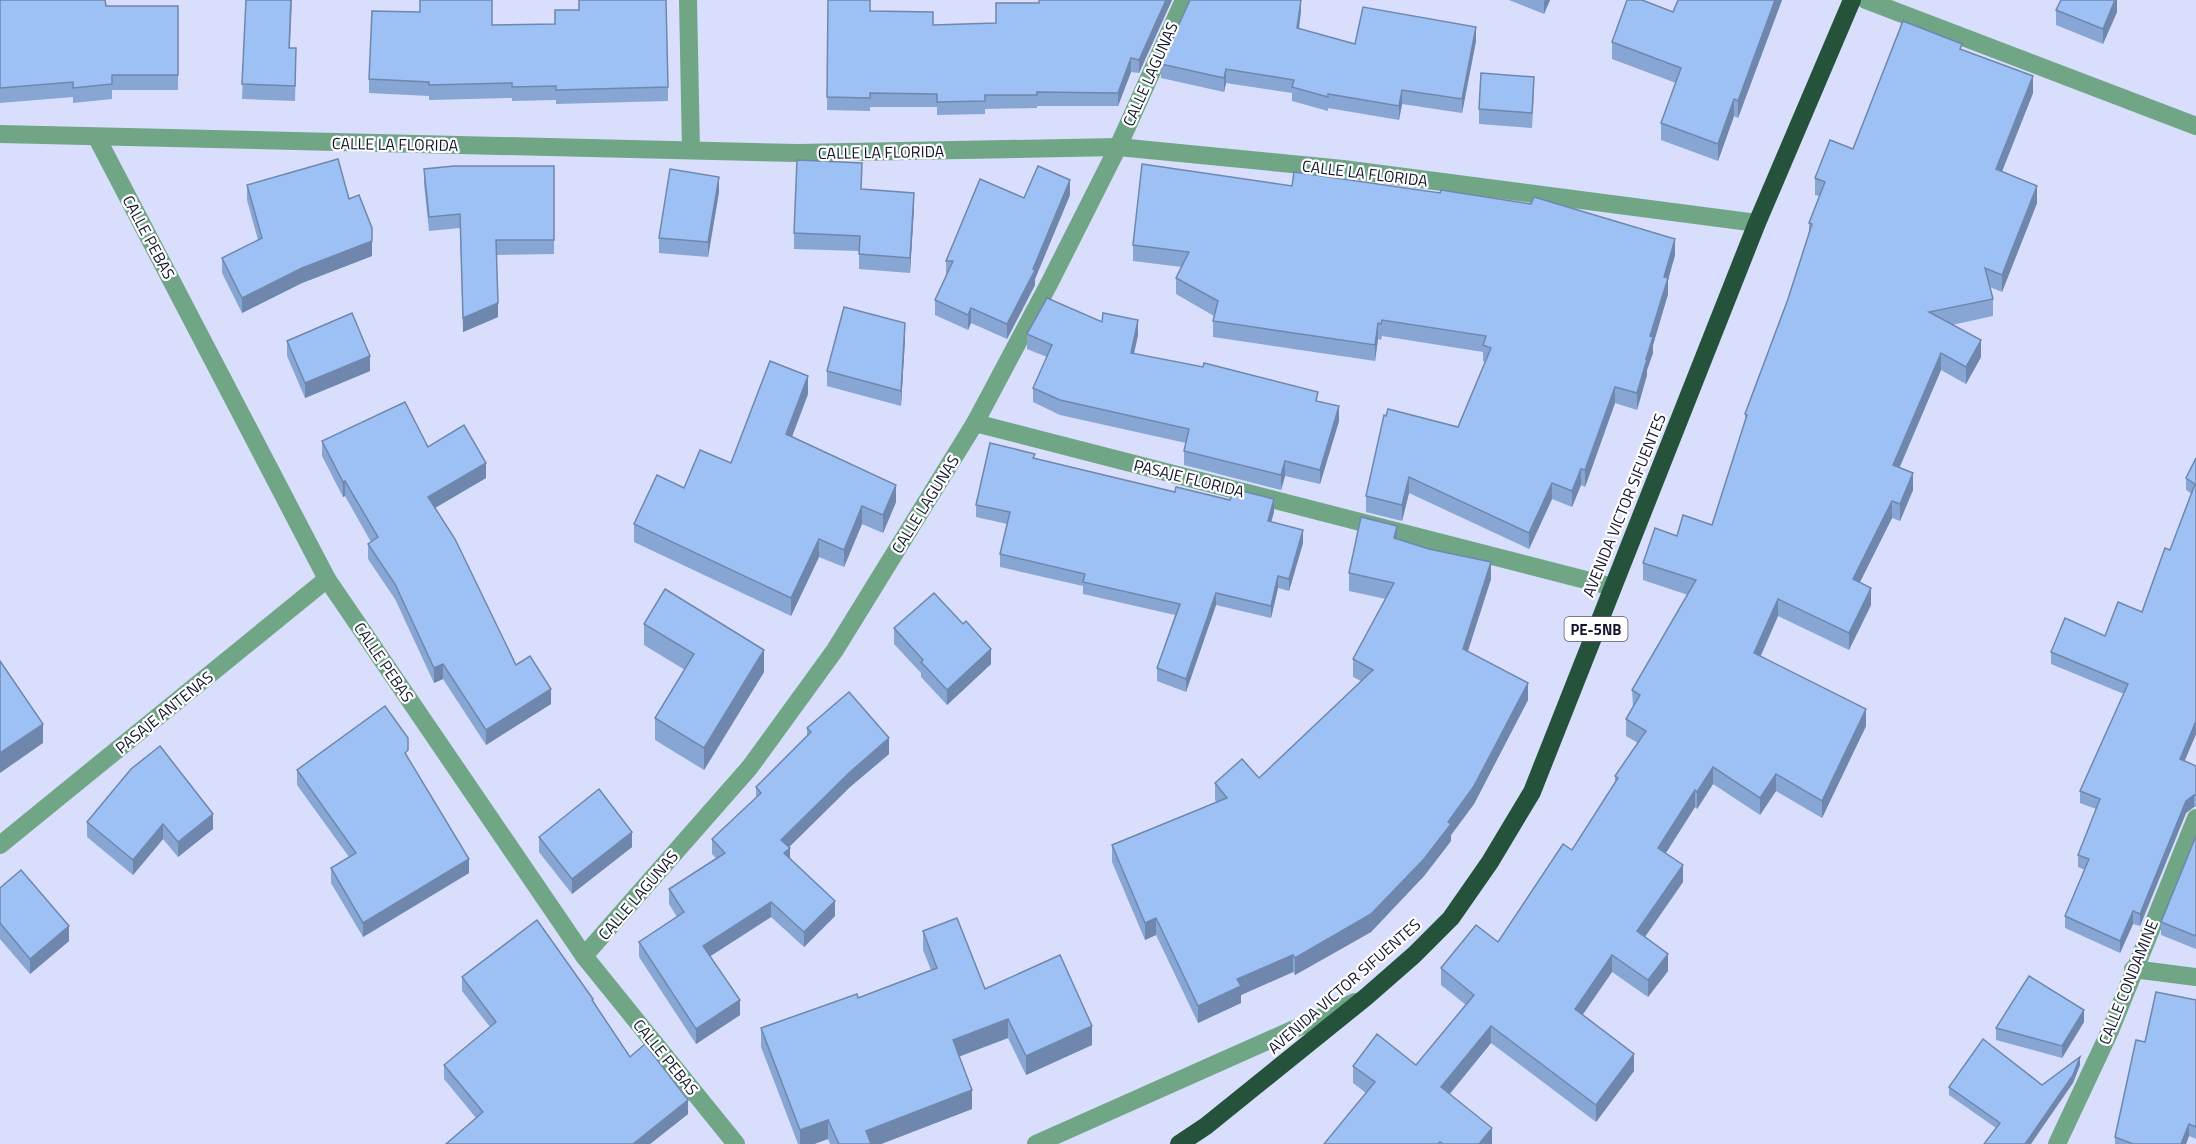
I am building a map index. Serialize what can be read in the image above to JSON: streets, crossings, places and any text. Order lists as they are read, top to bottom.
{
  "streets": {
    "highway": ["AVENIDA VICTOR SIFUENTES", "PE-5NB"],
    "street": [
      "CALLE LAGUNAS",
      "CALLE LA FLORIDA",
      "CALLE PEBAS",
      "PASAJE FLORIDA",
      "PASAJE ANTENAS",
      "CALLE CONDAMINE"
    ]
  },
  "crossings": [
    ["CALLE LAGUNAS", "CALLE LA FLORIDA"],
    ["CALLE LAGUNAS", "CALLE PEBAS"],
    ["CALLE LAGUNAS", "PASAJE FLORIDA"],
    ["CALLE LA FLORIDA", "CALLE PEBAS"],
    ["CALLE LA FLORIDA", "AVENIDA VICTOR SIFUENTES"],
    ["CALLE PEBAS", "PASAJE ANTENAS"],
    ["PASAJE FLORIDA", "AVENIDA VICTOR SIFUENTES"]
  ]
}
